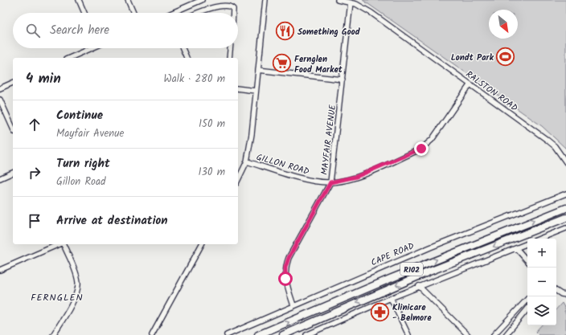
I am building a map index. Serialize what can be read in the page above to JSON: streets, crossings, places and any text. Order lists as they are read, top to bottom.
{
  "streets": {
    "main road": ["R102"],
    "street": [
      "RALSTON ROAD",
      "MAYFAIR AVENUE",
      "GILLON ROAD",
      "CAPE ROAD"
    ]
  },
  "crossings": [
    ["RALSTON ROAD", "MAYFAIR AVENUE"],
    ["RALSTON ROAD", "GILLON ROAD"],
    ["MAYFAIR AVENUE", "GILLON ROAD"],
    ["MAYFAIR AVENUE", "CAPE ROAD"]
  ],
  "districts": ["FERNGLEN"],
  "places": {
    "restaurant": ["Something Good"],
    "sports": ["Londt Park"],
    "supermarket": ["Fernglen Food Market"],
    "pharmacy": ["Klinicare - Belmore"]
  },
  "north": "bottom right",
  "page": {
    "search": "Search here",
    "heading": ["4 min", "Walk · 280 m"],
    "list": [
      ["Continue", "Mayfair Avenue", "150 m"],
      ["Turn right", "Gillon Road", "130 m"],
      "Arrive at destination"
    ],
    "map_buttons": ["+", "−"]
  }
}
